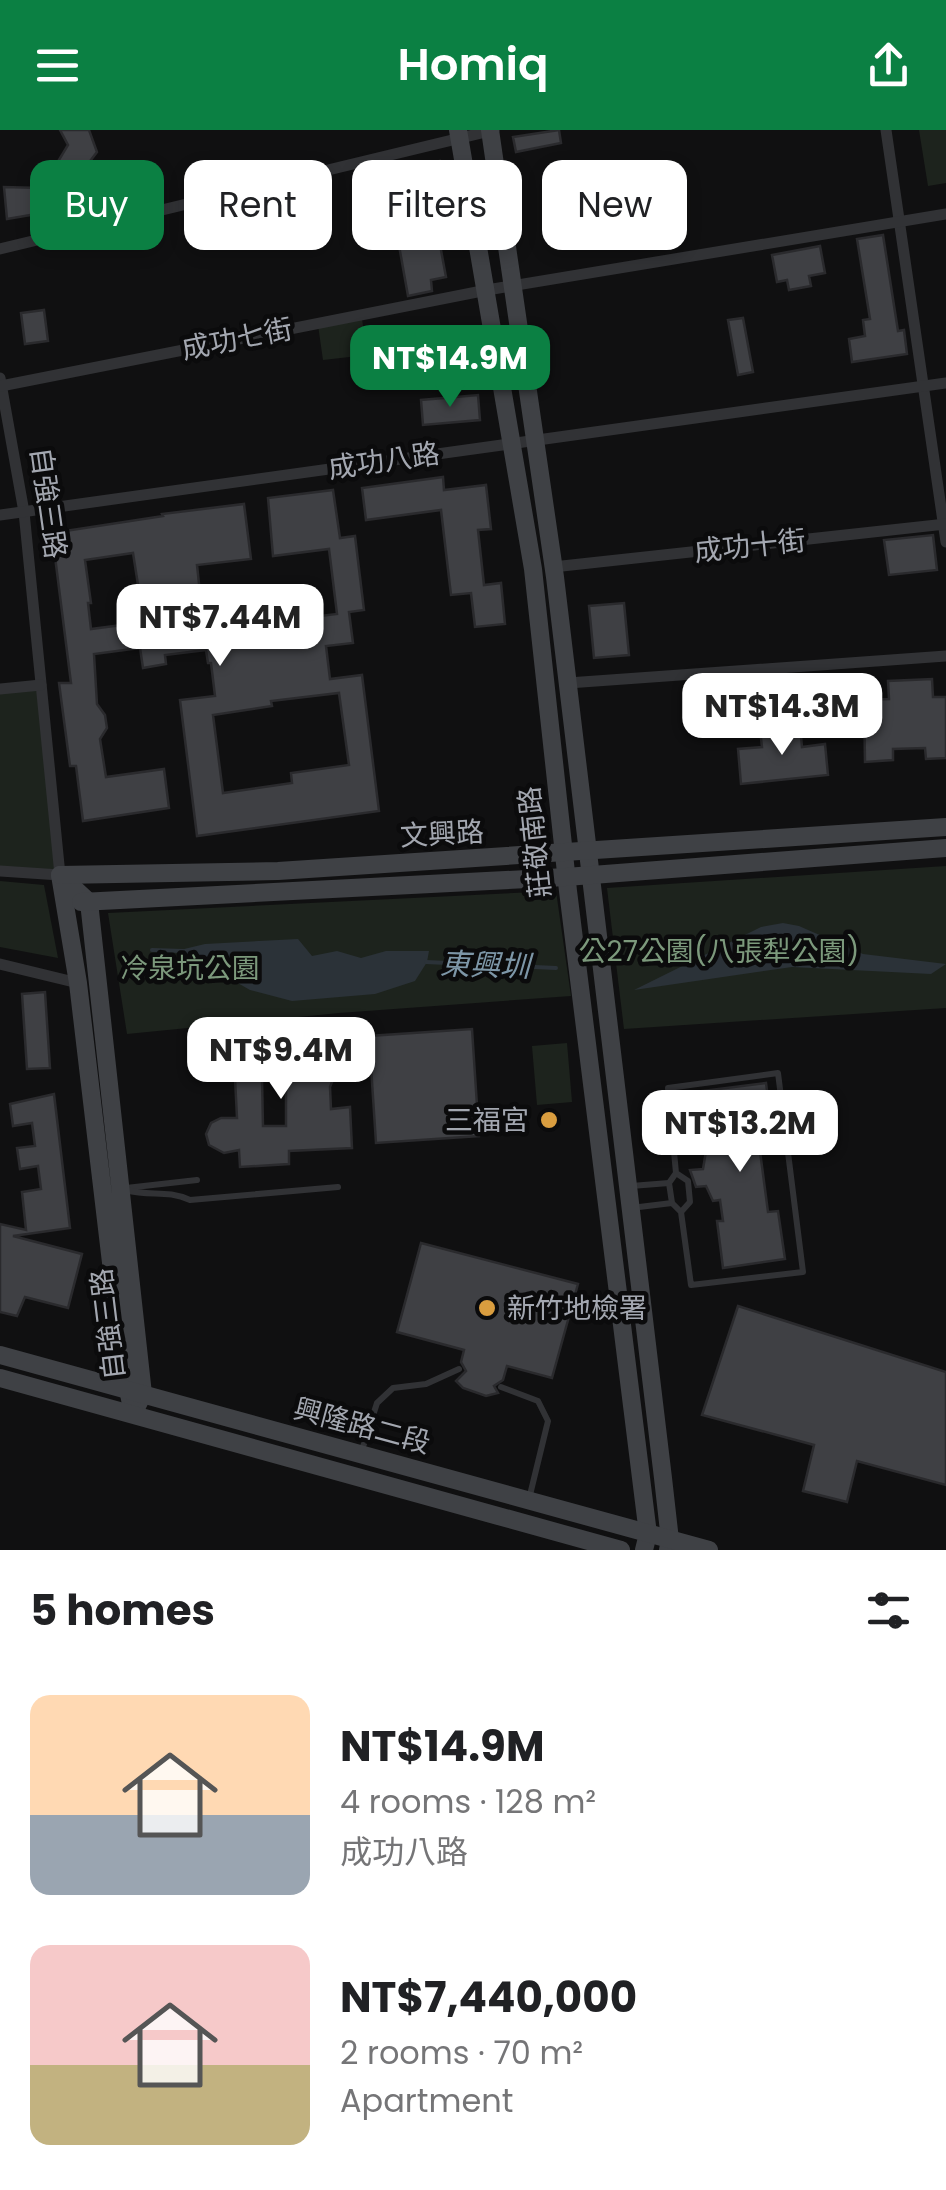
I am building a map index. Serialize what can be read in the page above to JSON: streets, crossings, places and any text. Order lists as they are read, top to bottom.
{
  "streets": {
    "street": [
      "成功七街",
      "成功八路",
      "自強三路",
      "成功十街",
      "文興路",
      "莊敬南路",
      "興隆路二段"
    ]
  },
  "crossings": [
    ["成功七街", "自強三路"],
    ["成功七街", "莊敬南路"],
    ["成功八路", "自強三路"],
    ["成功八路", "莊敬南路"],
    ["自強三路", "文興路"],
    ["自強三路", "興隆路二段"],
    ["成功十街", "莊敬南路"],
    ["文興路", "莊敬南路"],
    ["莊敬南路", "興隆路二段"]
  ],
  "water": ["東興圳"],
  "parks": ["公27公園(八張犁公園)", "冷泉坑公園"],
  "places": ["三福宮", "新竹地檢署"],
  "page": {
    "header": "Homiq",
    "chip": [
      "Buy",
      "Rent",
      "Filters",
      "New"
    ],
    "price": [
      "NT$14.9M",
      "NT$7.44M",
      "NT$14.3M",
      "NT$9.4M",
      "NT$13.2M"
    ],
    "heading": "5 homes",
    "list": [
      {
        "name": "NT$14.9M",
        "note": "4 rooms · 128 m² · 成功八路"
      },
      {
        "name": "NT$7,440,000",
        "note": "2 rooms · 70 m² · Apartment"
      }
    ]
  }
}
